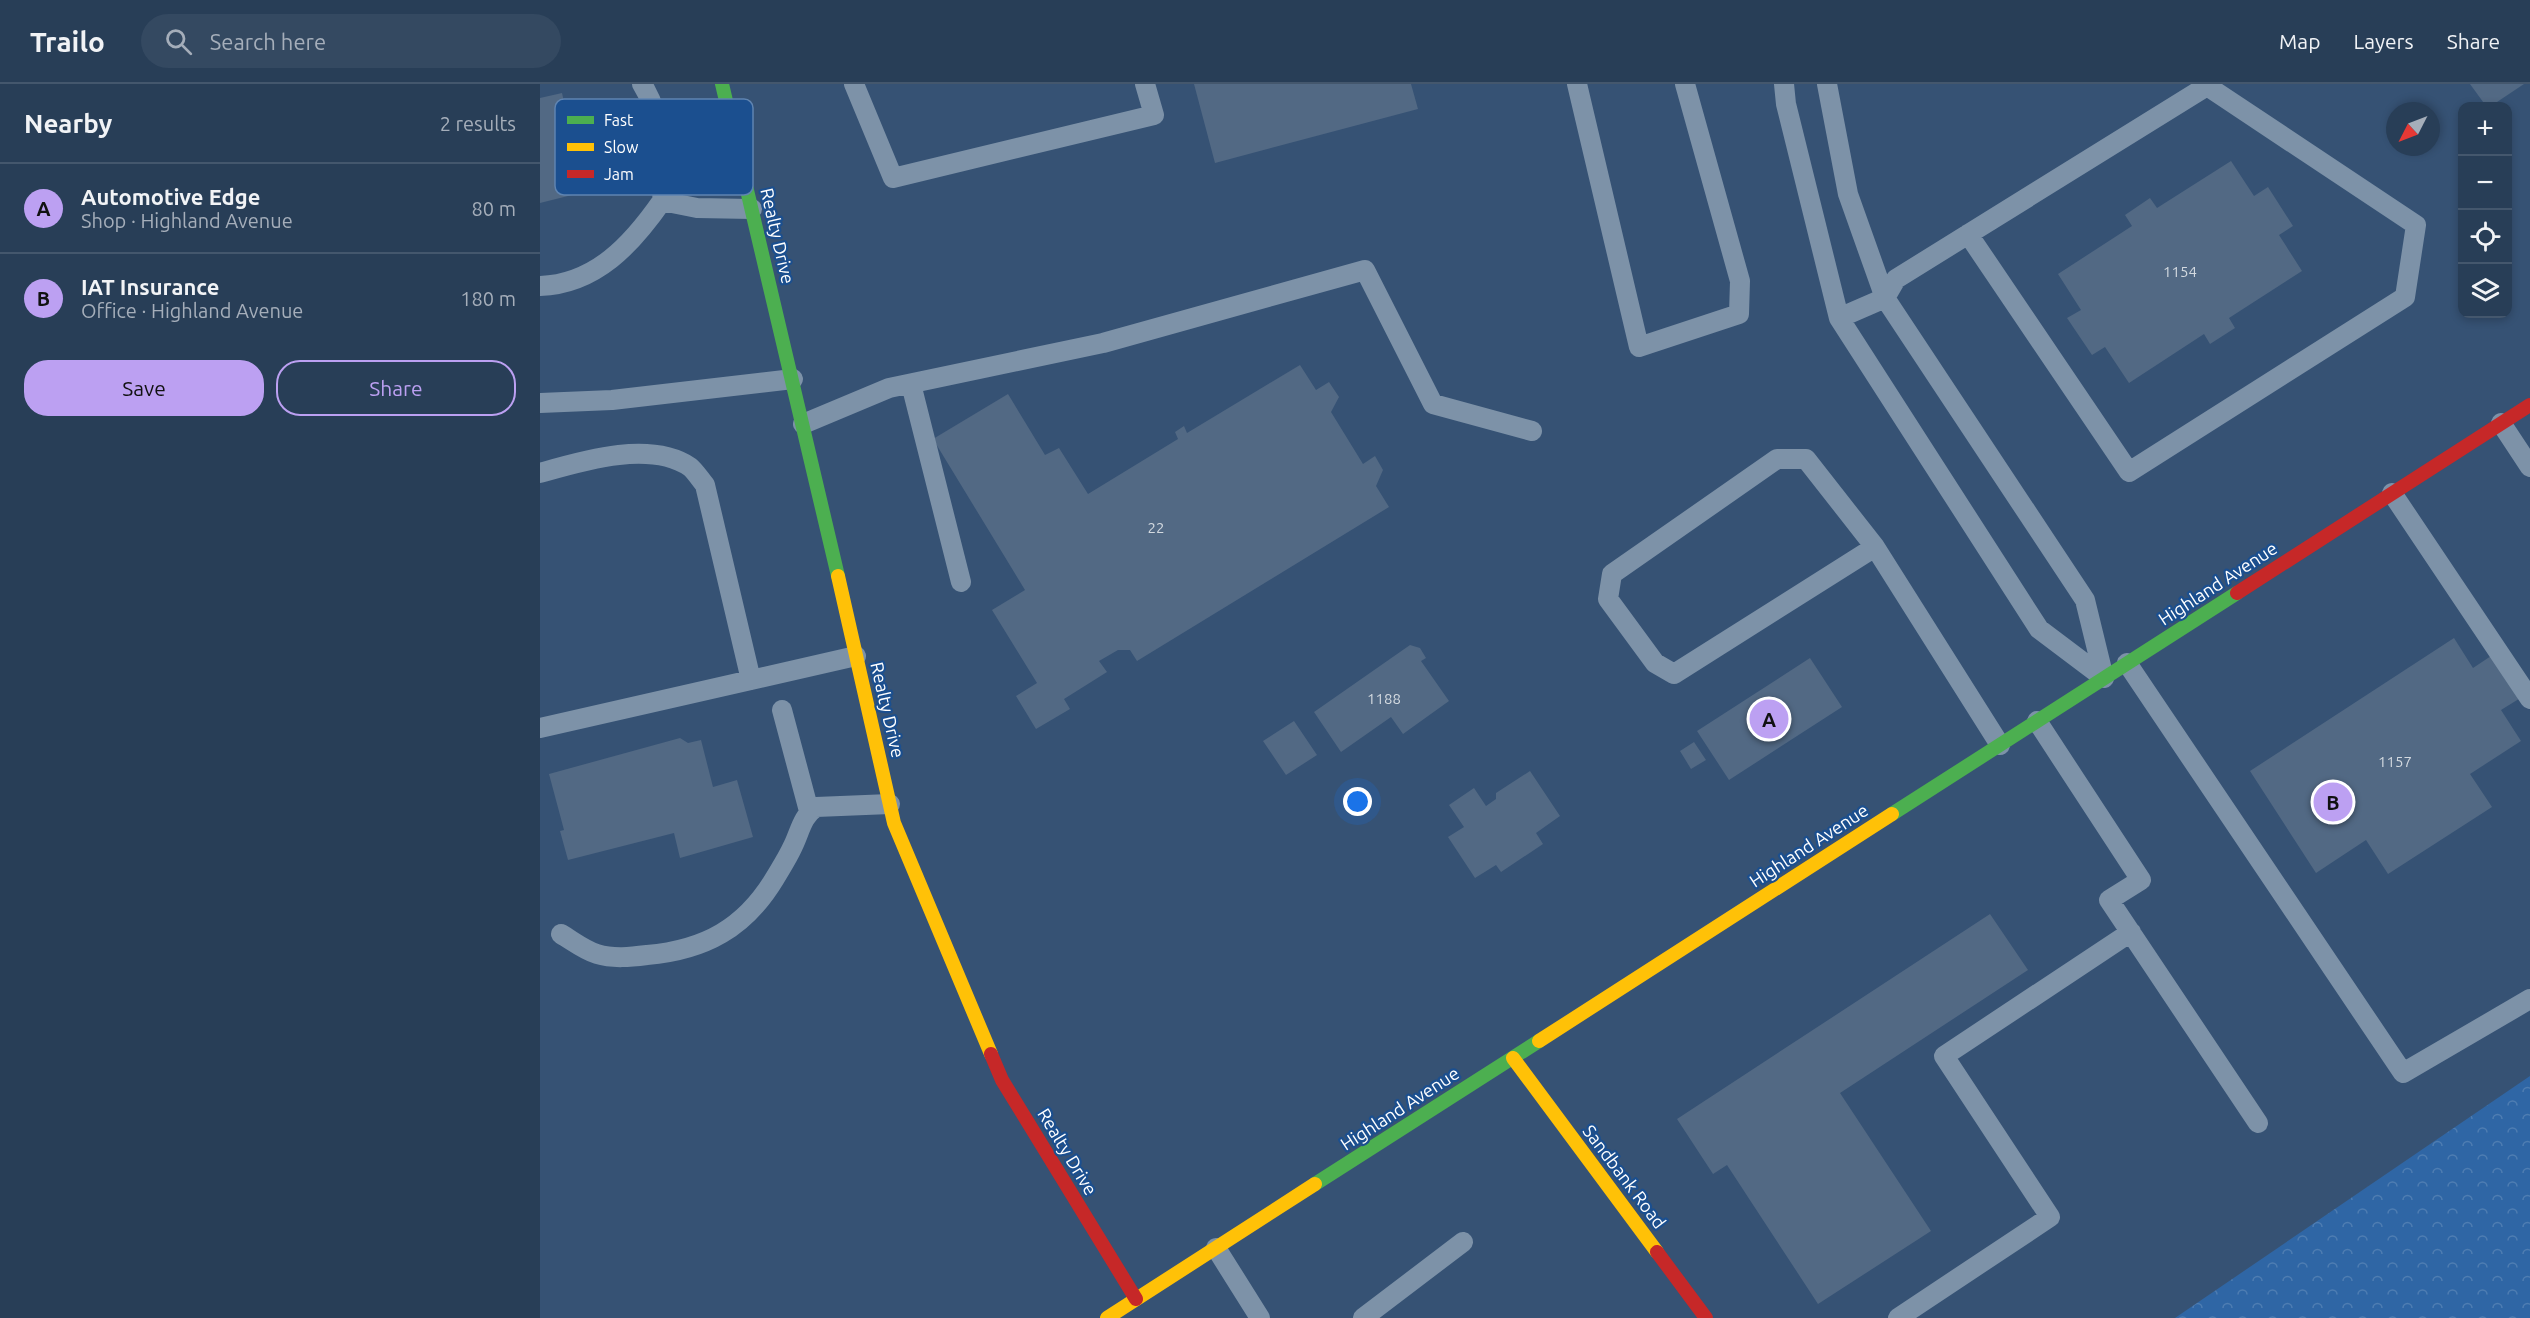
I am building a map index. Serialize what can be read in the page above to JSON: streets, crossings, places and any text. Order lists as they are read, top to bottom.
{
  "streets": {
    "main road": ["Realty Drive", "Highland Avenue", "Sandbank Road"]
  },
  "crossings": [
    ["Realty Drive", "Highland Avenue"],
    ["Highland Avenue", "Sandbank Road"]
  ],
  "house_numbers": [
    "1154",
    "22",
    "1188",
    "1157"
  ],
  "legend": ["Fast", "Slow", "Jam"],
  "north": "bottom left",
  "page": {
    "header": "Trailo",
    "search": "Search here",
    "nav": ["Map", "Layers", "Share"],
    "heading": ["Nearby", "2 results"],
    "map_buttons": ["+", "−"],
    "list": [
      {
        "mark": "A",
        "name": "Automotive Edge",
        "note": "Shop · Highland Avenue",
        "value": "80 m"
      },
      {
        "mark": "B",
        "name": "IAT Insurance",
        "note": "Office · Highland Avenue",
        "value": "180 m"
      }
    ],
    "buttons": ["Save", "Share"],
    "pins": ["A", "B"]
  }
}
